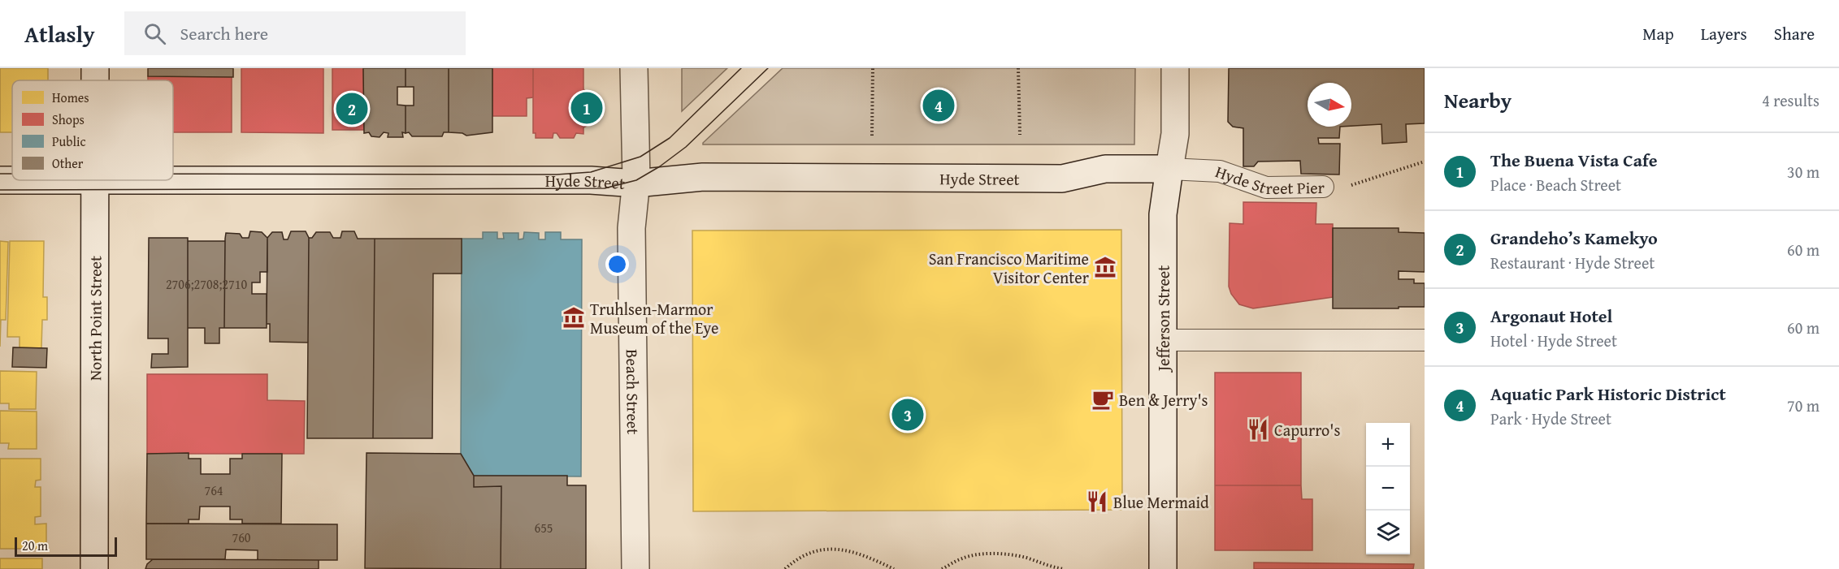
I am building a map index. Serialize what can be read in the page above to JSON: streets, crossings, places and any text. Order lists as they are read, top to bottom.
{
  "streets": {
    "street": [
      "Hyde Street",
      "North Point Street",
      "Jefferson Street",
      "Beach Street"
    ],
    "lane": ["Hyde Street Pier"]
  },
  "crossings": [
    ["Hyde Street", "Hyde Street Pier"],
    ["Hyde Street", "North Point Street"],
    ["Hyde Street", "Jefferson Street"],
    ["Hyde Street", "Beach Street"],
    ["Hyde Street Pier", "Jefferson Street"]
  ],
  "places": {
    "museum": ["San Francisco Maritime Visitor Center", "Truhlsen-Marmor Museum of the Eye"],
    "cafe": ["Ben & Jerry's"],
    "restaurant": ["Capurro's", "Blue Mermaid"]
  },
  "house_numbers": [
    "2706;2708;2710",
    "764",
    "655",
    "760"
  ],
  "legend": [
    "Homes",
    "Shops",
    "Public",
    "Other"
  ],
  "scale_bar": "20 m",
  "north": "right",
  "page": {
    "header": "Atlasly",
    "search": "Search here",
    "nav": ["Map", "Layers", "Share"],
    "heading": ["Nearby", "4 results"],
    "pins": [
      "4",
      "1",
      "2",
      "3"
    ],
    "list": [
      {
        "mark": "1",
        "name": "The Buena Vista Cafe",
        "note": "Place · Beach Street",
        "value": "30 m"
      },
      {
        "mark": "2",
        "name": "Grandeho’s Kamekyo",
        "note": "Restaurant · Hyde Street",
        "value": "60 m"
      },
      {
        "mark": "3",
        "name": "Argonaut Hotel",
        "note": "Hotel · Hyde Street",
        "value": "60 m"
      },
      {
        "mark": "4",
        "name": "Aquatic Park Historic District",
        "note": "Park · Hyde Street",
        "value": "70 m"
      }
    ],
    "map_buttons": ["+", "−"],
    "scale": "20 m"
  }
}
